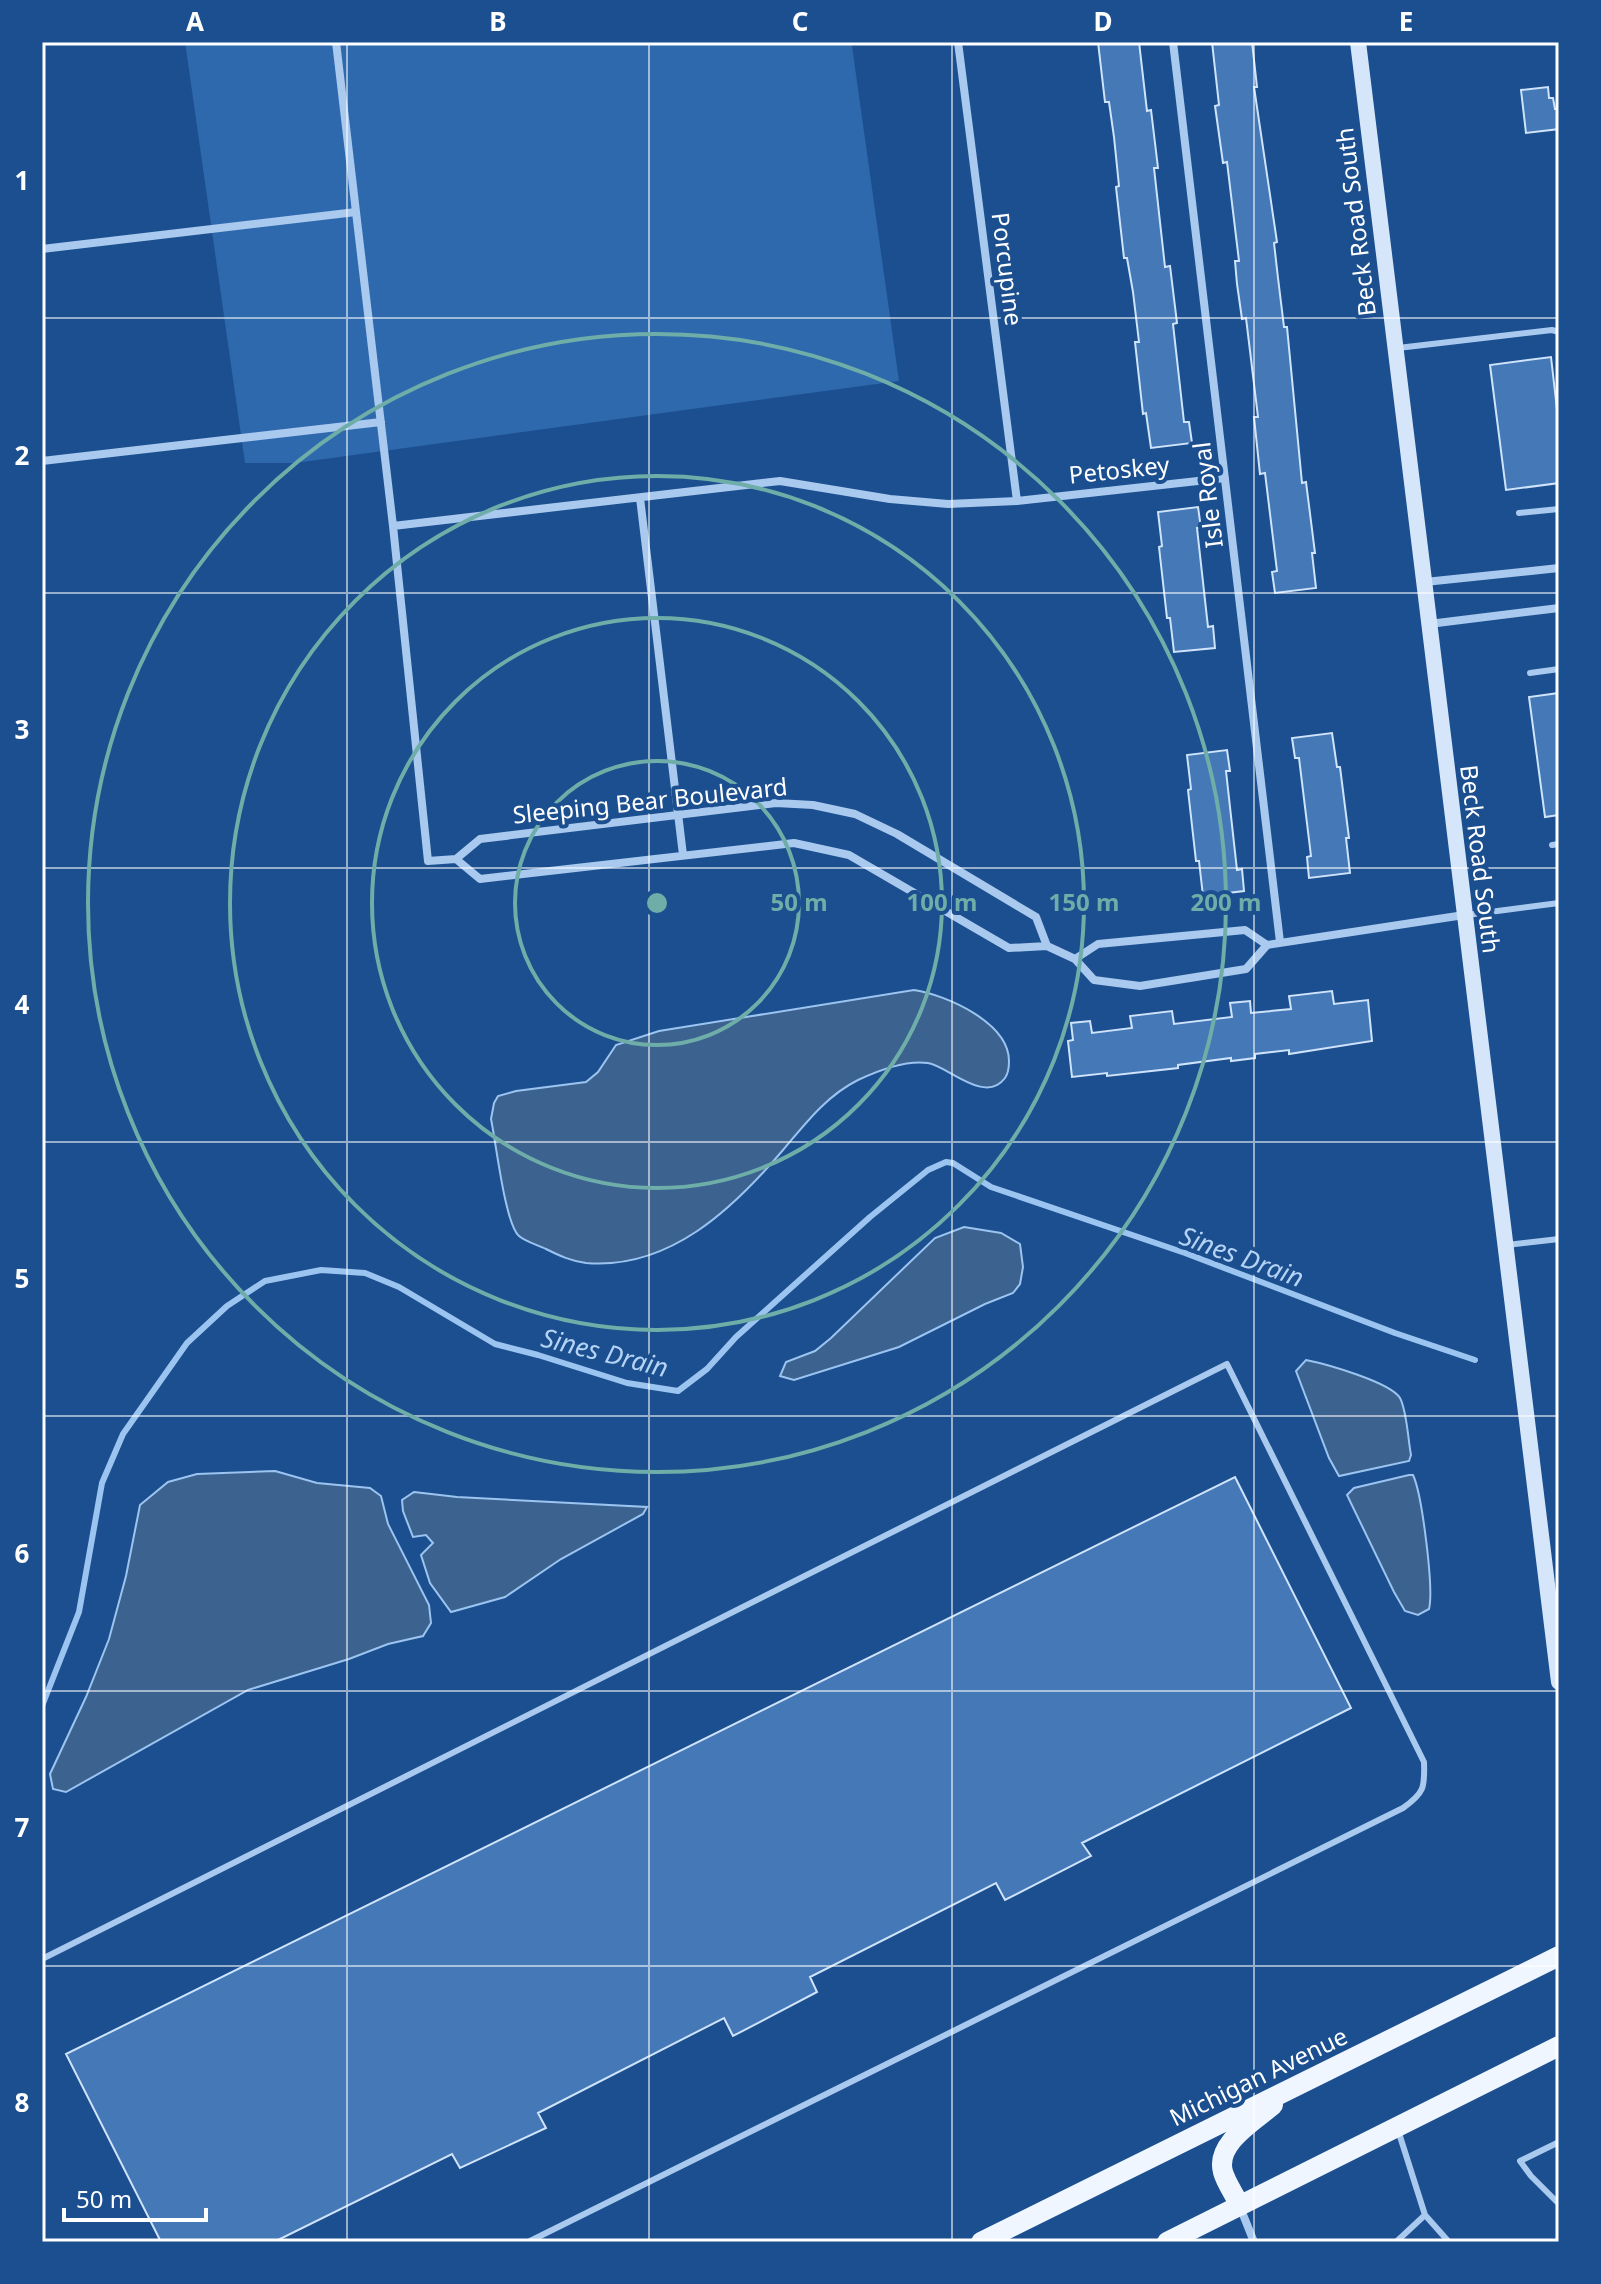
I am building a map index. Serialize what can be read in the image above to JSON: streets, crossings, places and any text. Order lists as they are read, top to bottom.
{
  "streets": {
    "main road": ["Beck Road South", "Michigan Avenue"],
    "street": [
      "Porcupine",
      "Petoskey",
      "Isle Royal",
      "Sleeping Bear Boulevard"
    ]
  },
  "crossings": [
    ["Porcupine", "Petoskey"],
    ["Petoskey", "Isle Royal"],
    ["Petoskey", "Sleeping Bear Boulevard"]
  ],
  "water": ["Sines Drain"],
  "scale_bar": "50 m",
  "grid": {
    "columns": [
      "A",
      "B",
      "C",
      "D",
      "E"
    ],
    "rows": [
      "1",
      "2",
      "3",
      "4",
      "5",
      "6",
      "7",
      "8"
    ]
  },
  "rings": [
    "50 m",
    "100 m",
    "150 m",
    "200 m"
  ]
}
